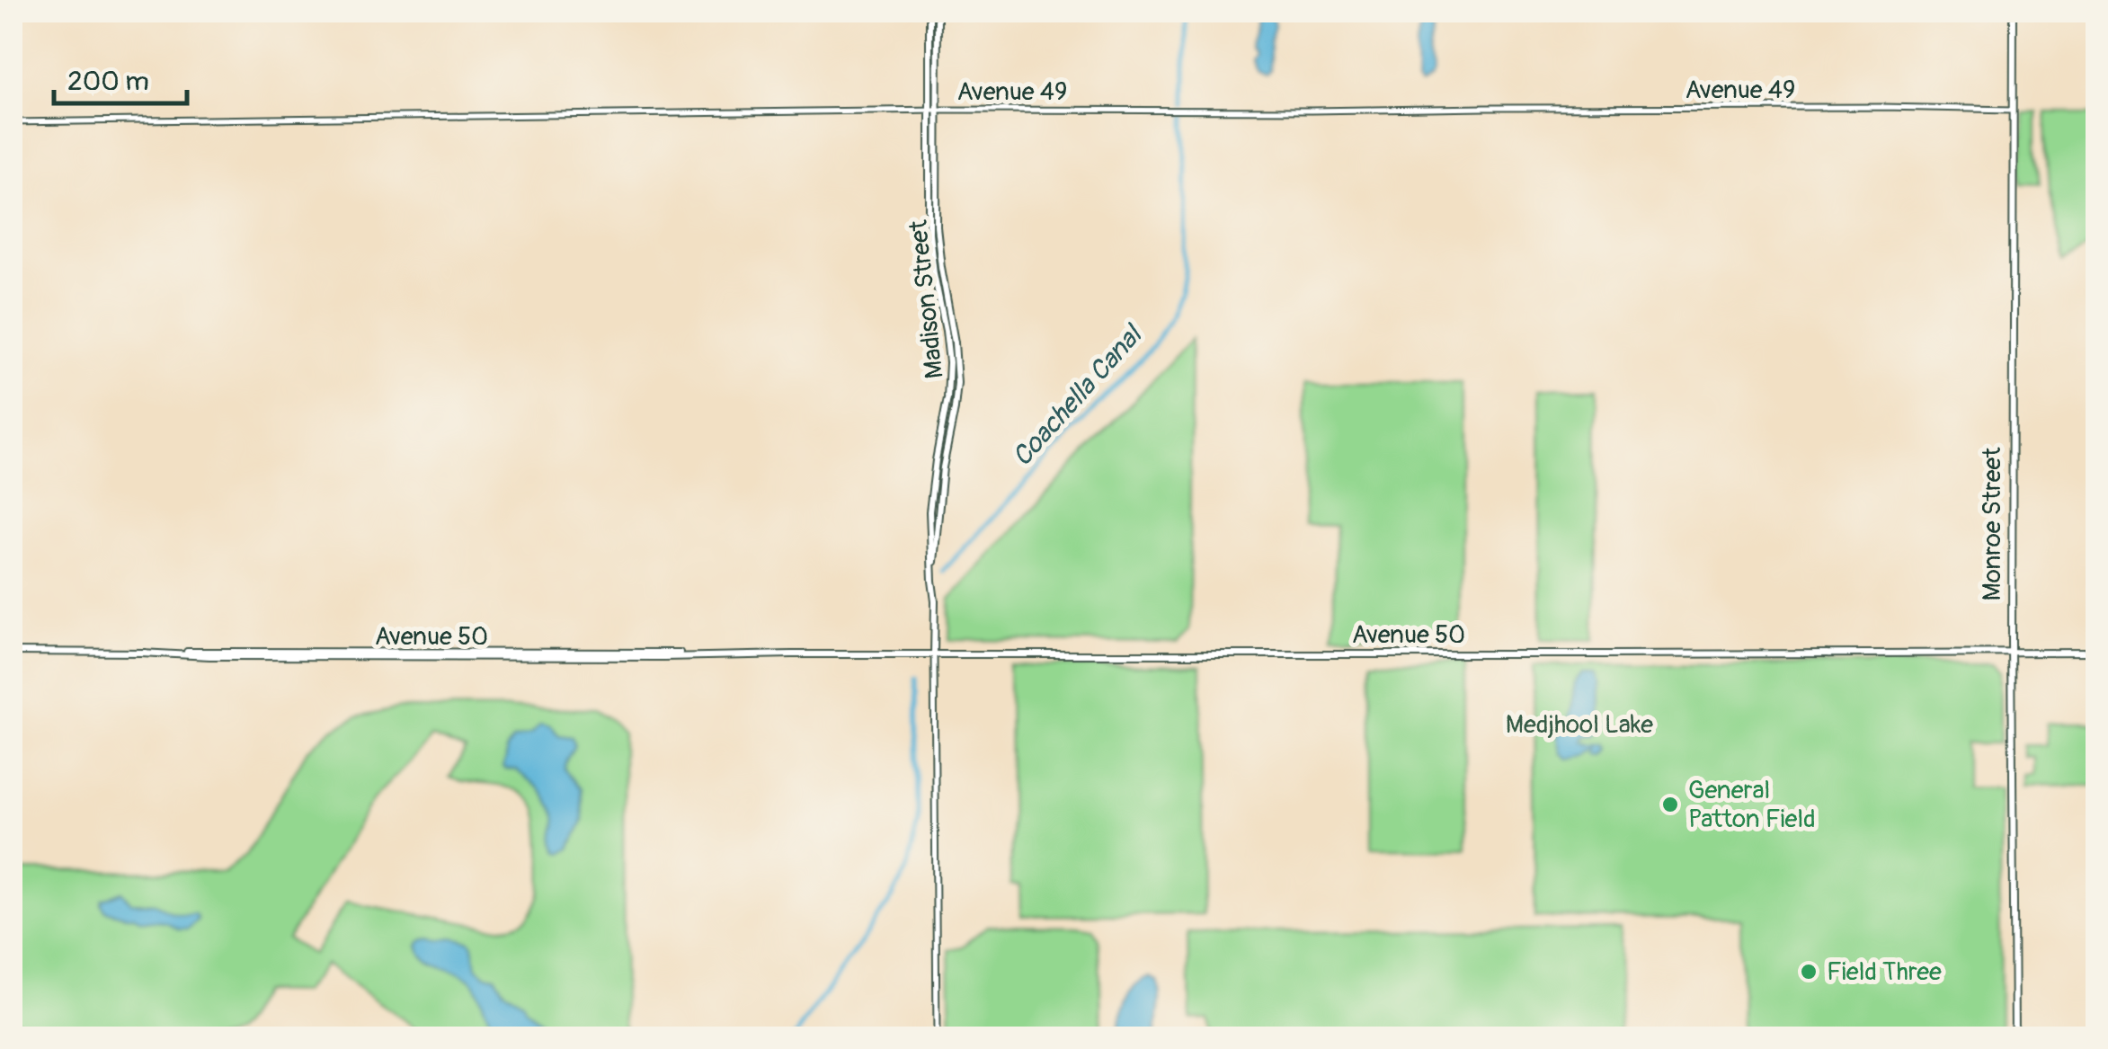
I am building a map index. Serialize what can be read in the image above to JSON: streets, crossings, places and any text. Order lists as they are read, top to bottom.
{
  "streets": {
    "main road": ["Madison Street", "Monroe Street", "Avenue 50"],
    "street": ["Avenue 49"]
  },
  "crossings": [
    ["Avenue 49", "Madison Street"],
    ["Avenue 49", "Monroe Street"],
    ["Madison Street", "Avenue 50"],
    ["Monroe Street", "Avenue 50"]
  ],
  "water": ["Coachella Canal"],
  "parks": ["Medjhool Lake"],
  "places": ["General Patton Field", "Field Three"],
  "scale_bar": "200 m"
}
